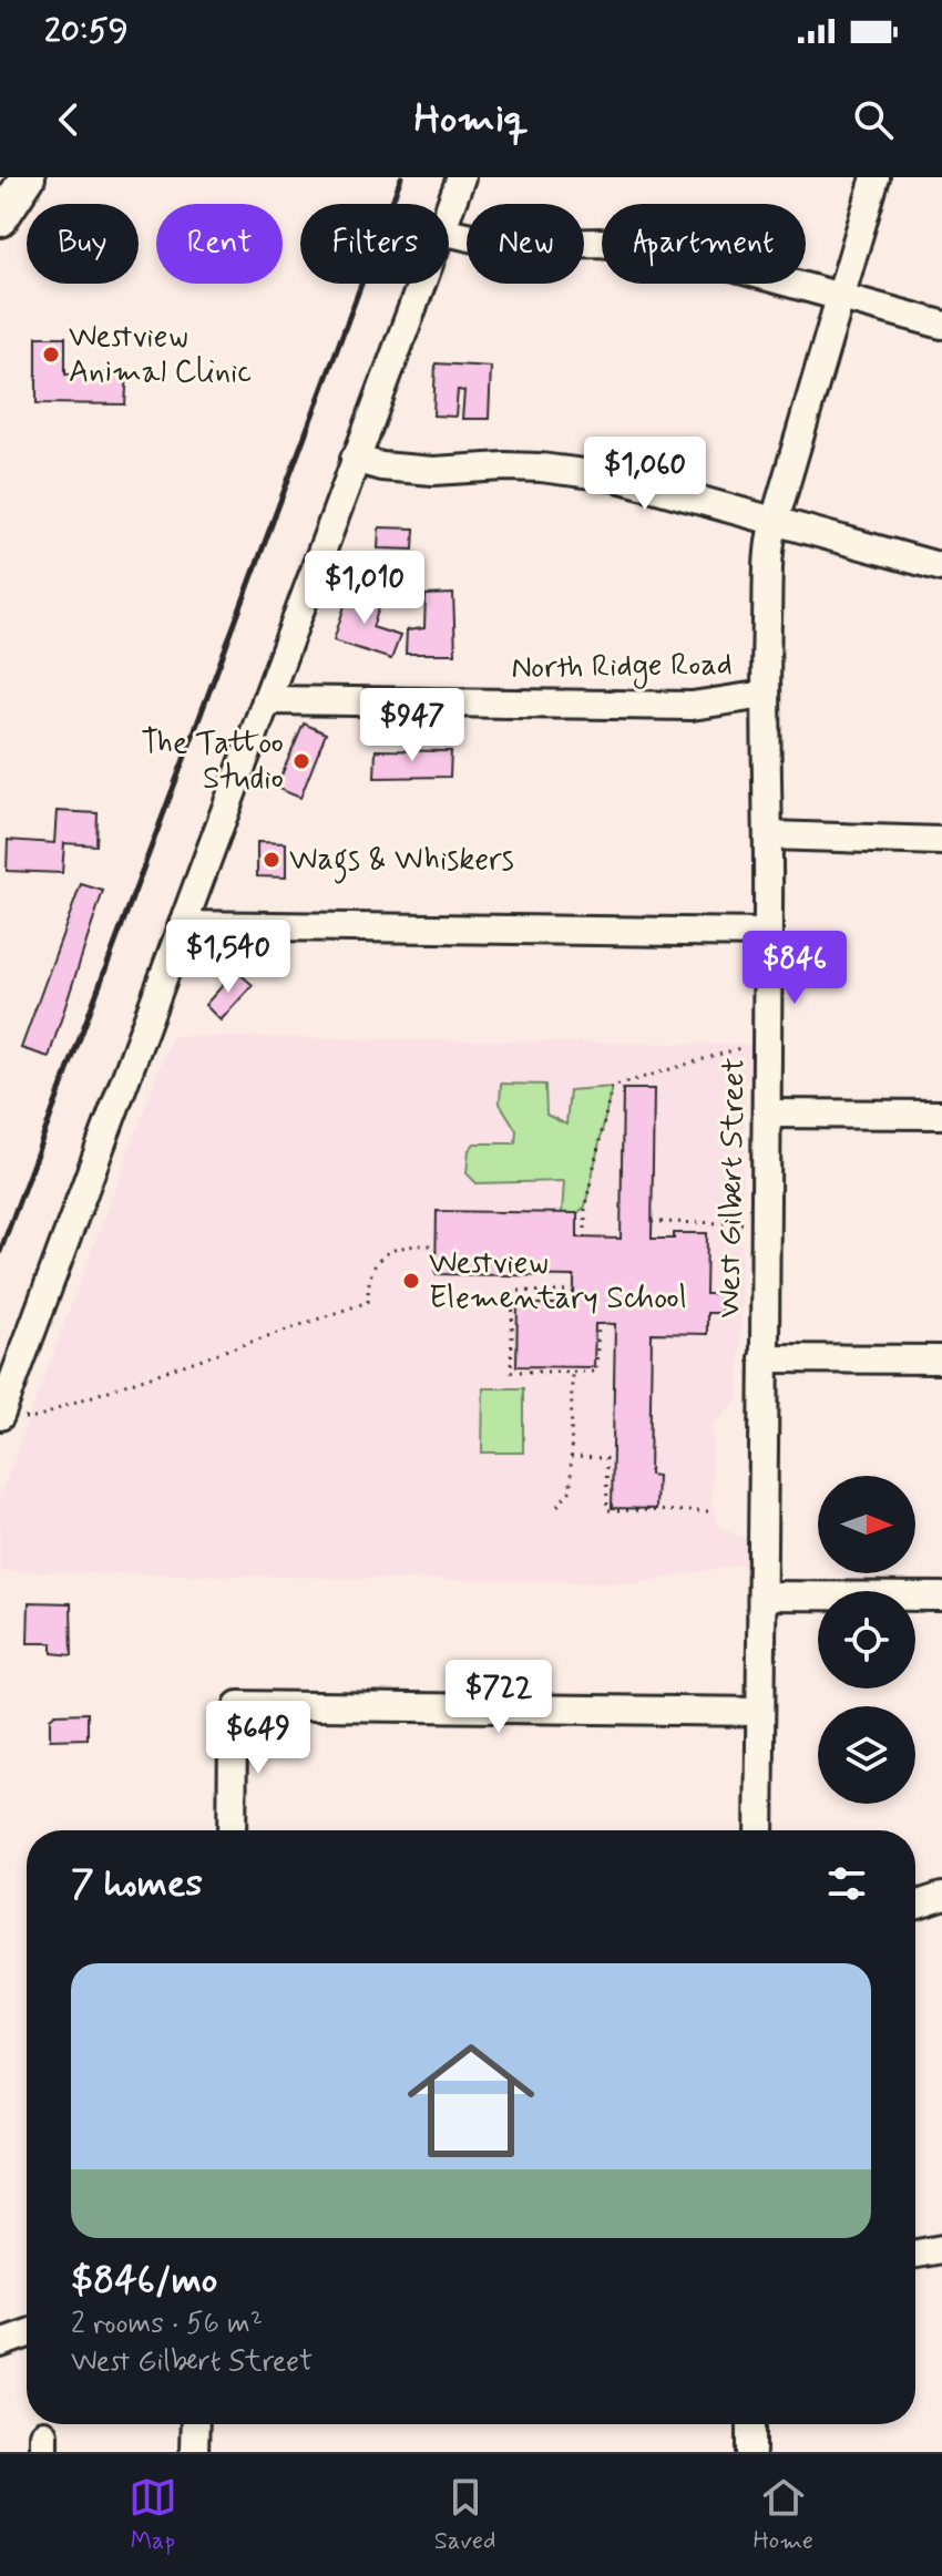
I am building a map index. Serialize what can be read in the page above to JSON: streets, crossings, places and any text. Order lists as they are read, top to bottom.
{
  "streets": {
    "street": ["North Ridge Road", "West Gilbert Street"]
  },
  "crossings": [
    ["North Ridge Road", "West Gilbert Street"]
  ],
  "places": [
    "Westview Animal Clinic",
    "The Tattoo Studio",
    "Wags & Whiskers",
    "Westview Elementary School"
  ],
  "north": "right",
  "page": {
    "status": "20:59",
    "header": "Homiq",
    "chip": [
      "Buy",
      "Rent",
      "Filters",
      "New",
      "Apartment"
    ],
    "price": [
      "$1,060",
      "$1,010",
      "$947",
      "$1,540",
      "$846",
      "$722",
      "$649"
    ],
    "heading": "7 homes",
    "list": [
      {
        "name": "$846/mo",
        "note": "2 rooms · 56 m² · West Gilbert Street"
      }
    ],
    "tabs": ["Map", "Saved", "Home"]
  }
}
